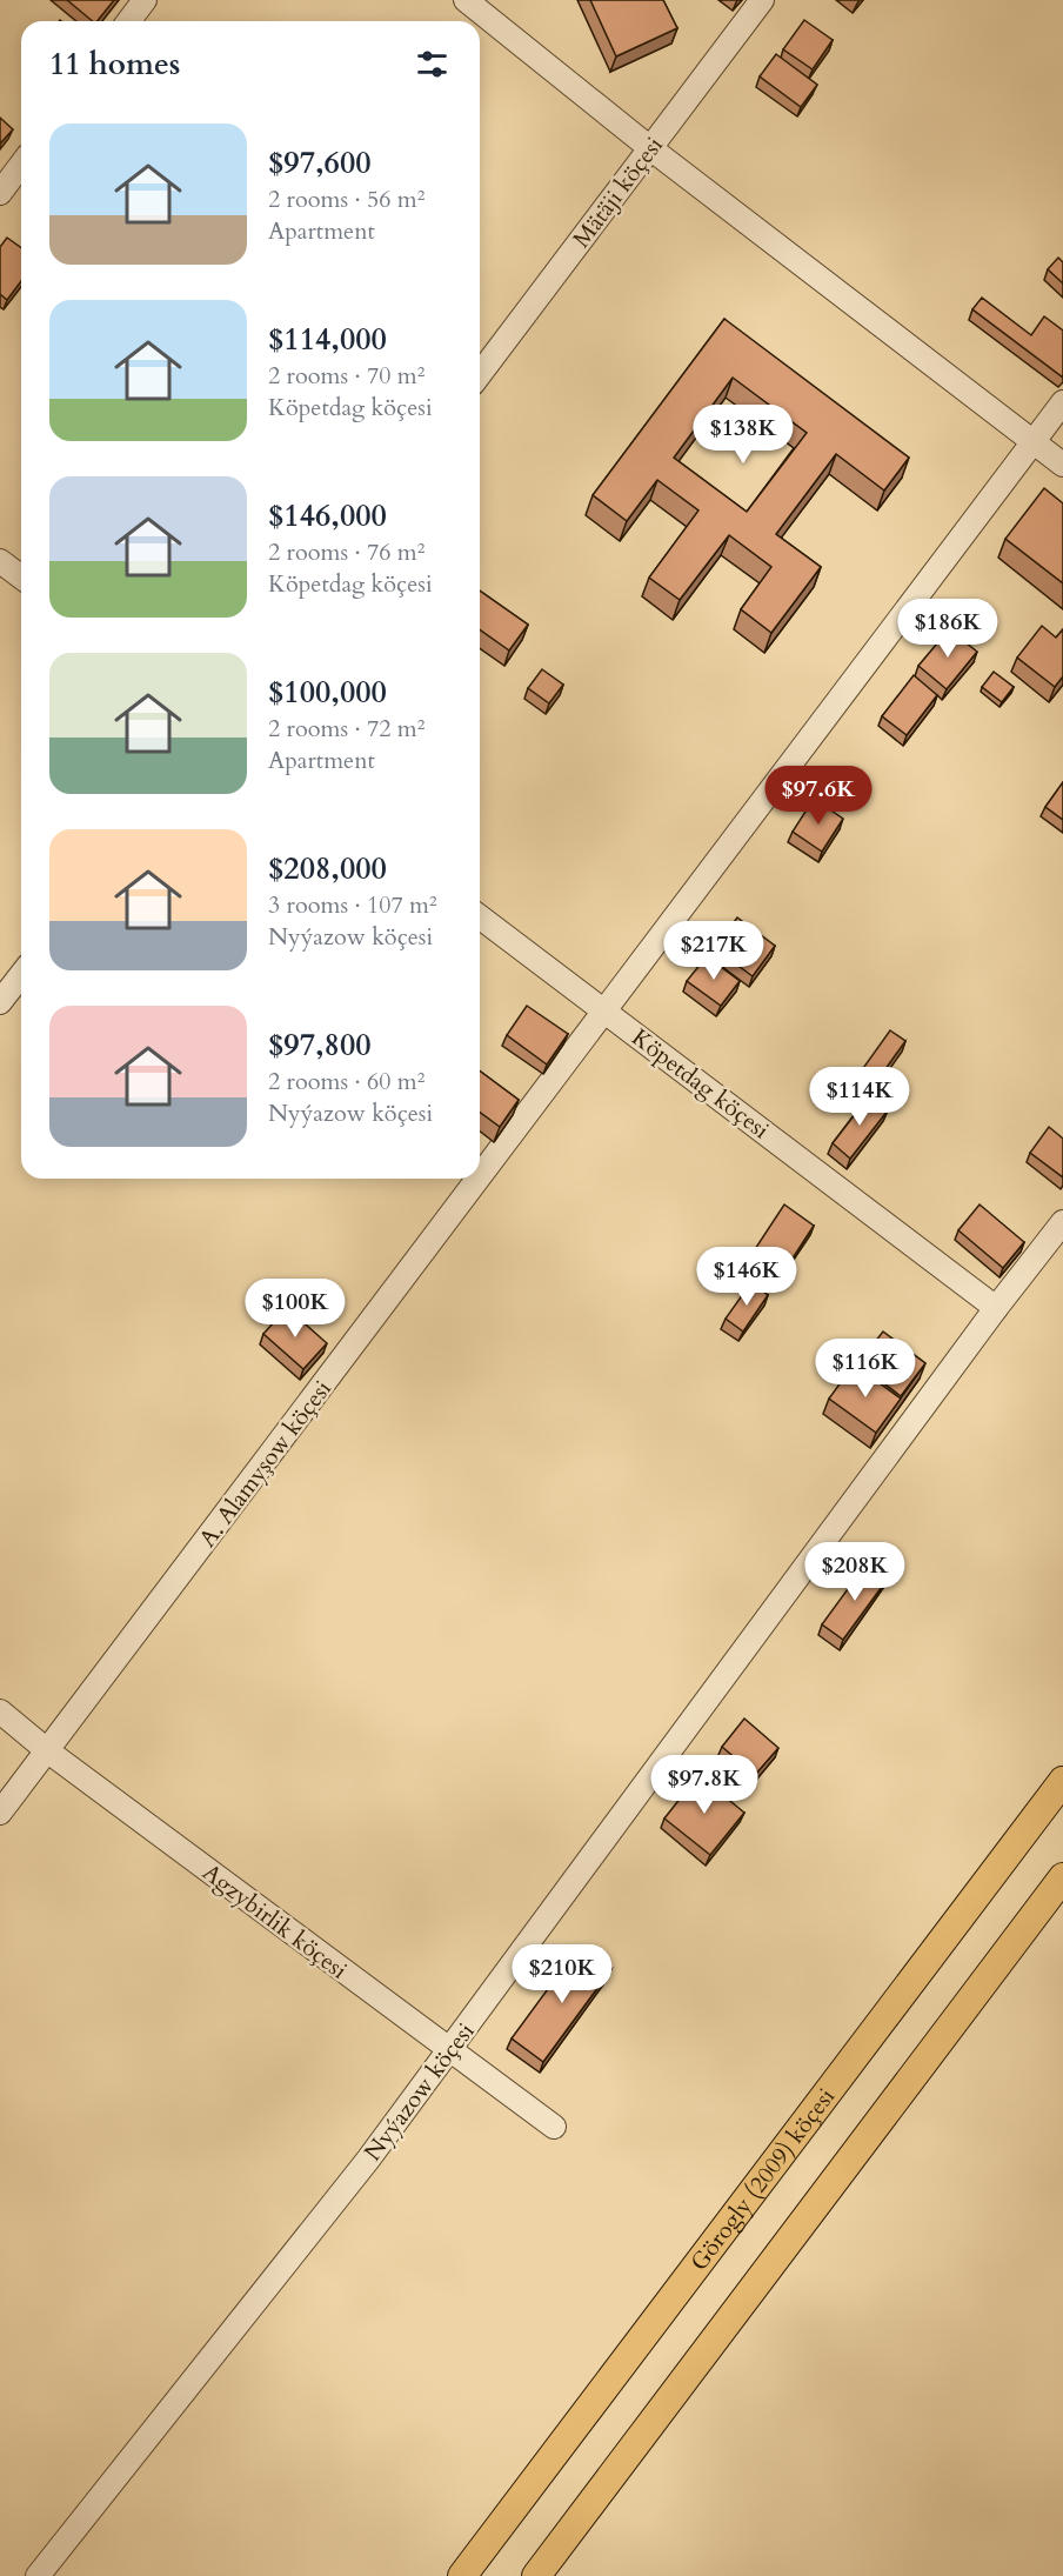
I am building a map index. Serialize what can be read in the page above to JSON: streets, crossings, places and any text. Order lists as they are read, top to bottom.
{
  "streets": {
    "main road": ["Görogly (2009) köçesi"],
    "street": [
      "Mätäji köçesi",
      "Köpetdag köçesi",
      "A. Alamyşow köçesi",
      "Agzybirlik köçesi",
      "Nyýazow köçesi"
    ]
  },
  "crossings": [
    ["Köpetdag köçesi", "A. Alamyşow köçesi"],
    ["Köpetdag köçesi", "Nyýazow köçesi"],
    ["A. Alamyşow köçesi", "Agzybirlik köçesi"],
    ["Agzybirlik köçesi", "Nyýazow köçesi"]
  ],
  "page": {
    "heading": "11 homes",
    "list": [
      {
        "name": "$97,600",
        "note": "2 rooms · 56 m² · Apartment"
      },
      {
        "name": "$114,000",
        "note": "2 rooms · 70 m² · Köpetdag köçesi"
      },
      {
        "name": "$146,000",
        "note": "2 rooms · 76 m² · Köpetdag köçesi"
      },
      {
        "name": "$100,000",
        "note": "2 rooms · 72 m² · Apartment"
      },
      {
        "name": "$208,000",
        "note": "3 rooms · 107 m² · Nyýazow köçesi"
      },
      {
        "name": "$97,800",
        "note": "2 rooms · 60 m² · Nyýazow köçesi"
      }
    ],
    "price": [
      "$138K",
      "$186K",
      "$97.6K",
      "$217K",
      "$114K",
      "$146K",
      "$100K",
      "$116K",
      "$208K",
      "$97.8K",
      "$210K"
    ]
  }
}
